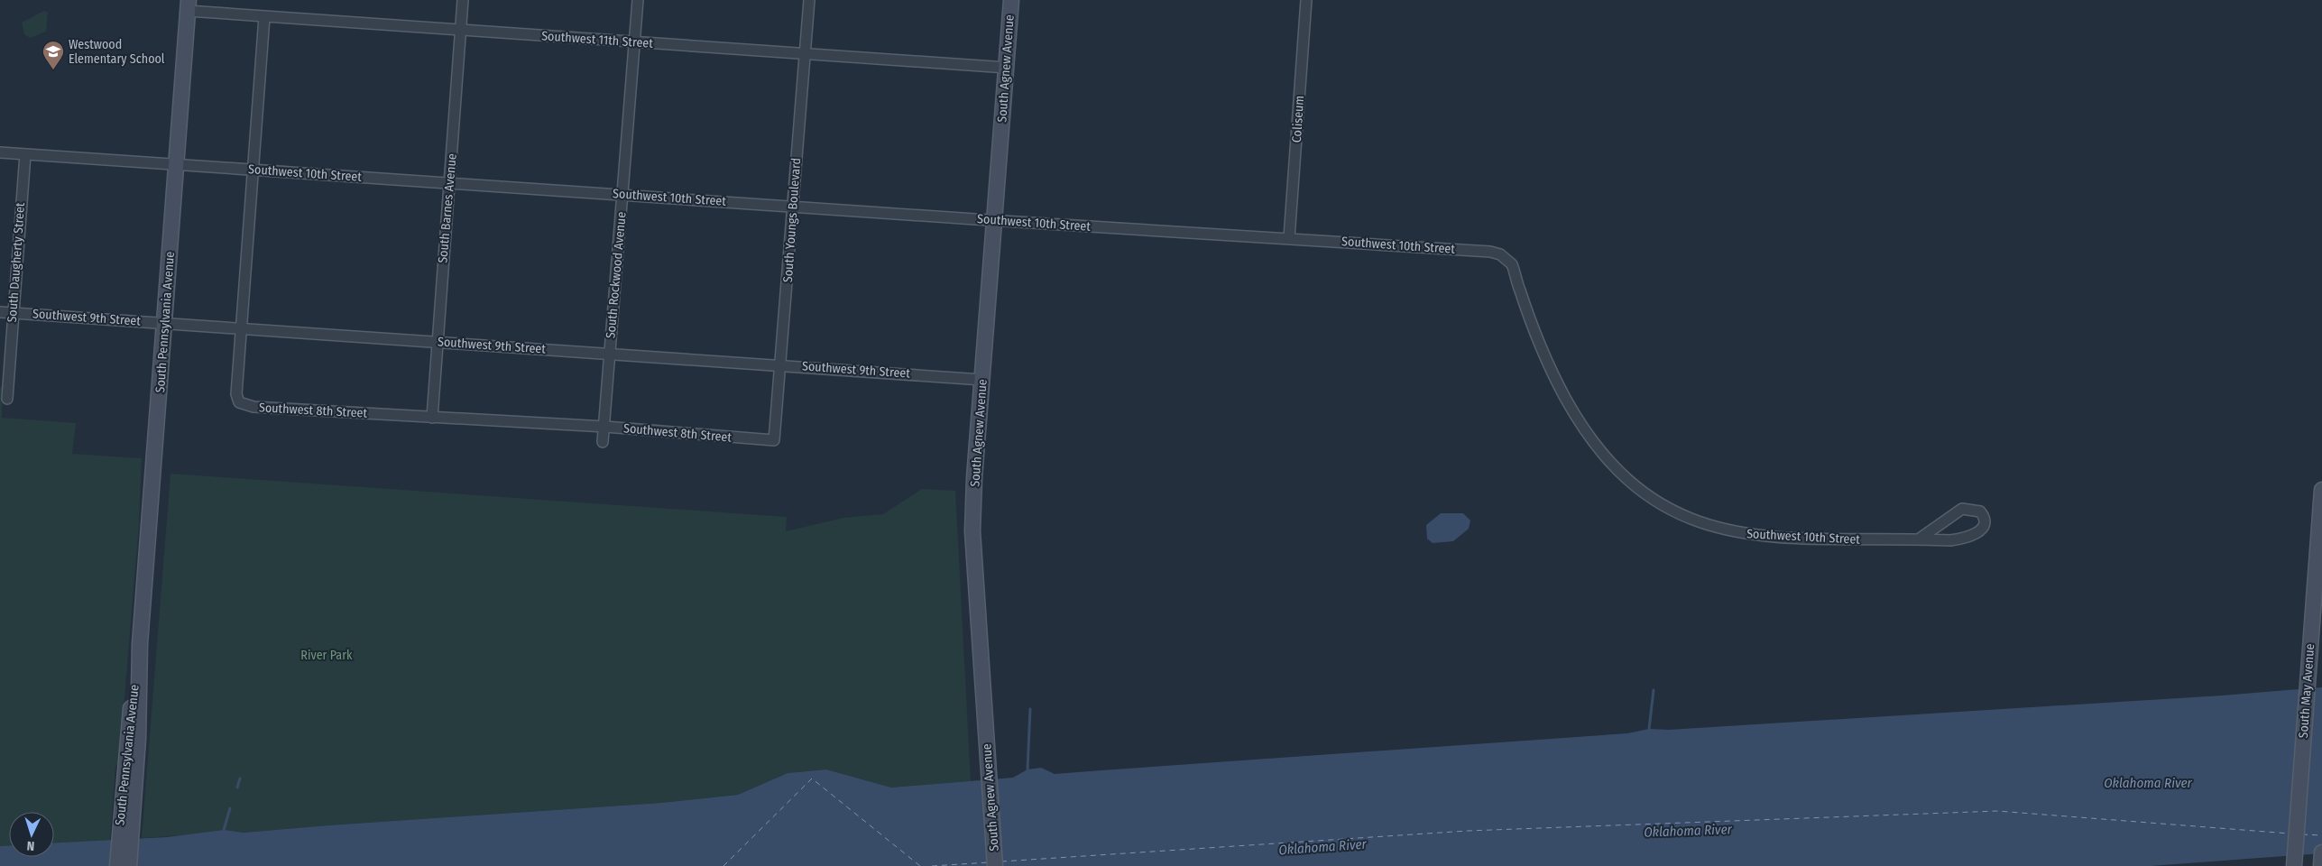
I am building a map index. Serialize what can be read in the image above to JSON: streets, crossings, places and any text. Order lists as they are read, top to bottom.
{
  "streets": {
    "main road": ["South Agnew Avenue", "South Pennsylvania Avenue", "South May Avenue"],
    "street": [
      "Southwest 11th Street",
      "Coliseum",
      "Southwest 10th Street",
      "South Barnes Avenue",
      "South Youngs Boulevard",
      "South Daugherty Street",
      "South Rockwood Avenue",
      "Southwest 9th Street",
      "Southwest 8th Street"
    ]
  },
  "crossings": [
    ["Southwest 11th Street", "South Agnew Avenue"],
    ["Southwest 11th Street", "South Barnes Avenue"],
    ["Southwest 11th Street", "South Youngs Boulevard"],
    ["Southwest 11th Street", "South Rockwood Avenue"],
    ["Southwest 11th Street", "South Pennsylvania Avenue"],
    ["Southwest 11th Street", "Southwest 8th Street"],
    ["South Agnew Avenue", "Southwest 10th Street"],
    ["South Agnew Avenue", "Southwest 9th Street"],
    ["Coliseum", "Southwest 10th Street"],
    ["Southwest 10th Street", "South Barnes Avenue"],
    ["Southwest 10th Street", "South Youngs Boulevard"],
    ["Southwest 10th Street", "South Daugherty Street"],
    ["Southwest 10th Street", "South Rockwood Avenue"],
    ["Southwest 10th Street", "South Pennsylvania Avenue"],
    ["Southwest 10th Street", "Southwest 8th Street"],
    ["South Barnes Avenue", "Southwest 9th Street"],
    ["South Barnes Avenue", "Southwest 8th Street"],
    ["South Youngs Boulevard", "Southwest 9th Street"],
    ["South Youngs Boulevard", "Southwest 8th Street"],
    ["South Daugherty Street", "Southwest 9th Street"],
    ["South Rockwood Avenue", "Southwest 9th Street"],
    ["South Rockwood Avenue", "Southwest 8th Street"],
    ["Southwest 9th Street", "South Pennsylvania Avenue"],
    ["Southwest 9th Street", "Southwest 8th Street"]
  ],
  "water": ["Oklahoma River"],
  "parks": ["River Park"],
  "places": {
    "school or university": ["Westwood Elementary School"]
  },
  "north": "bottom"
}
